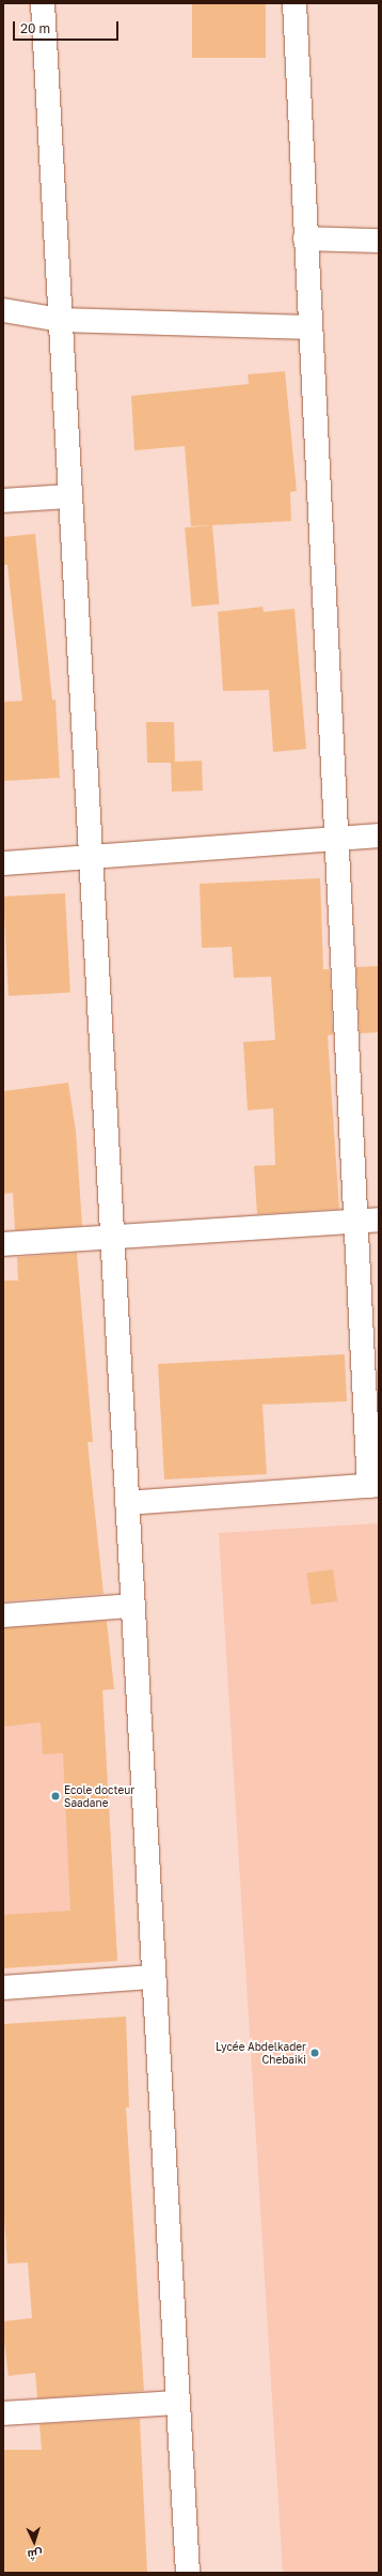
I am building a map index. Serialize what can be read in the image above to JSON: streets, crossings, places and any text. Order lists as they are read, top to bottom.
{
  "places": ["Ecole docteur Saadane", "Lycée Abdelkader Chebaiki"],
  "scale_bar": "20 m",
  "north": "bottom"
}
